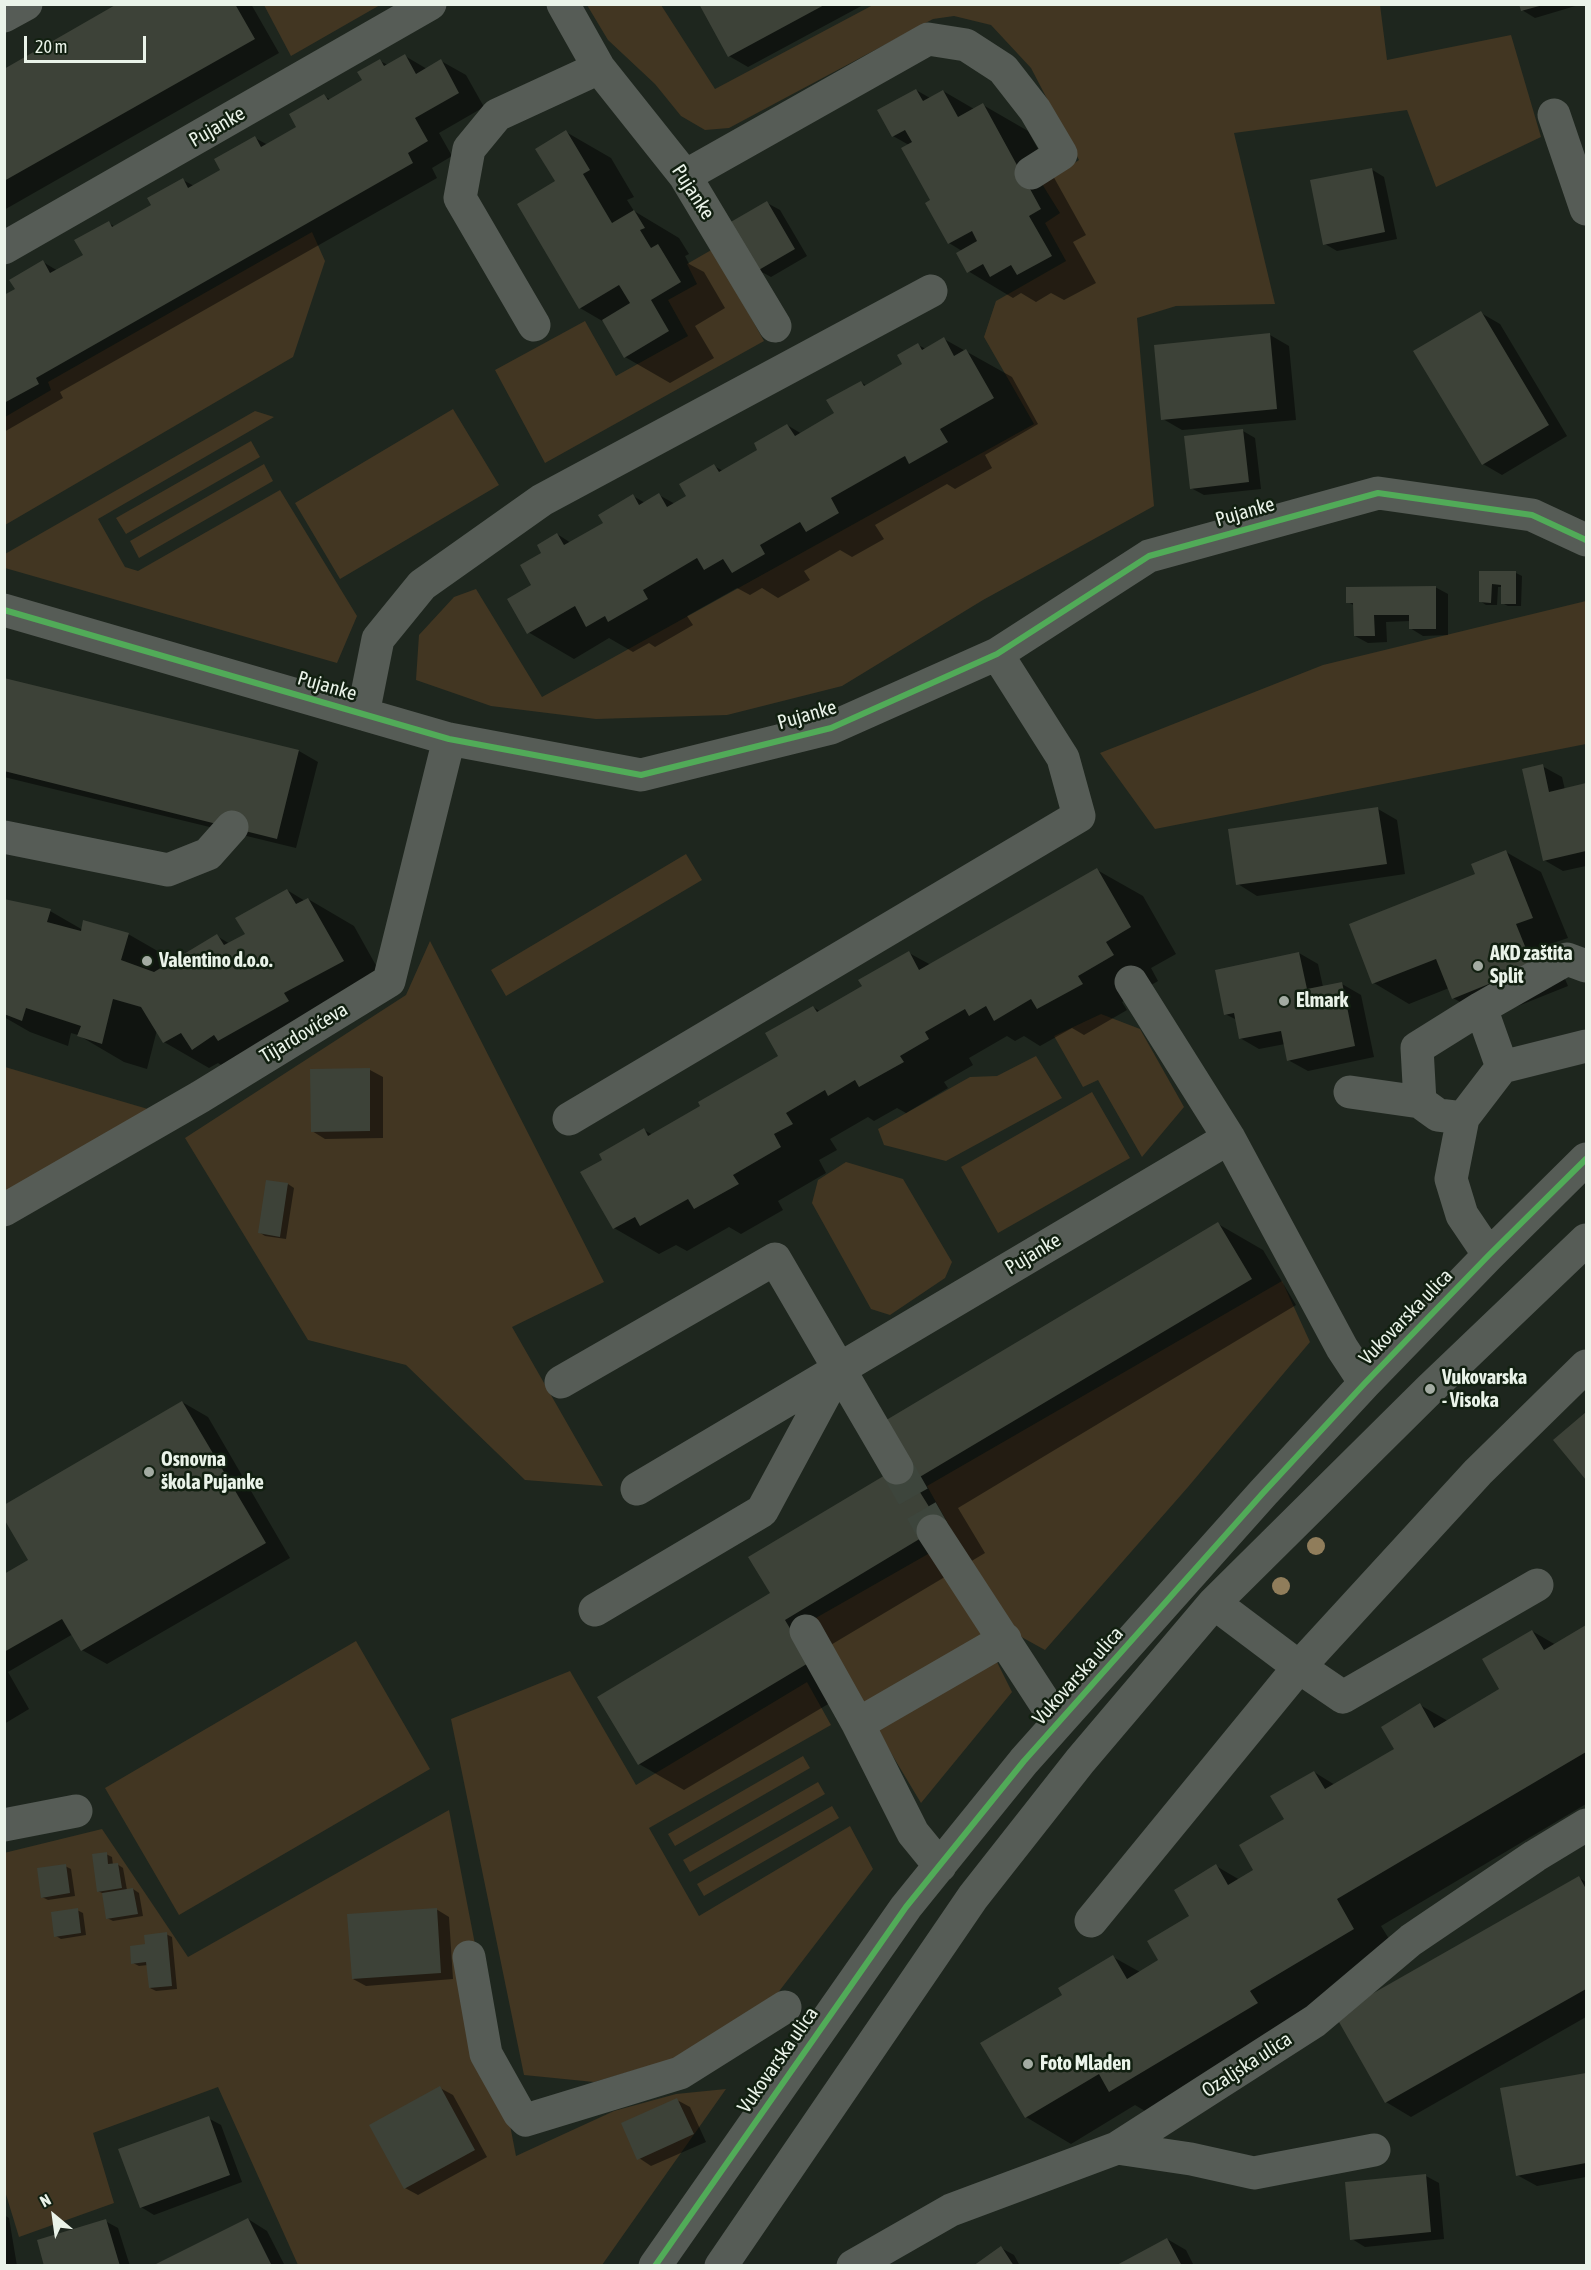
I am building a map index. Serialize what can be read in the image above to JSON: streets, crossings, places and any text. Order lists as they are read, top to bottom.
{
  "streets": {
    "street": [
      "Pujanke",
      "Tijardovićeva",
      "Vukovarska ulica",
      "Ozaljska ulica"
    ]
  },
  "crossings": [
    ["Pujanke", "Tijardovićeva"]
  ],
  "places": [
    "Valentino d.o.o.",
    "AKD zaštita Split",
    "Elmark",
    "Vukovarska - Visoka",
    "Osnovna škola Pujanke",
    "Foto Mladen"
  ],
  "scale_bar": "20 m",
  "north": "top left"
}
